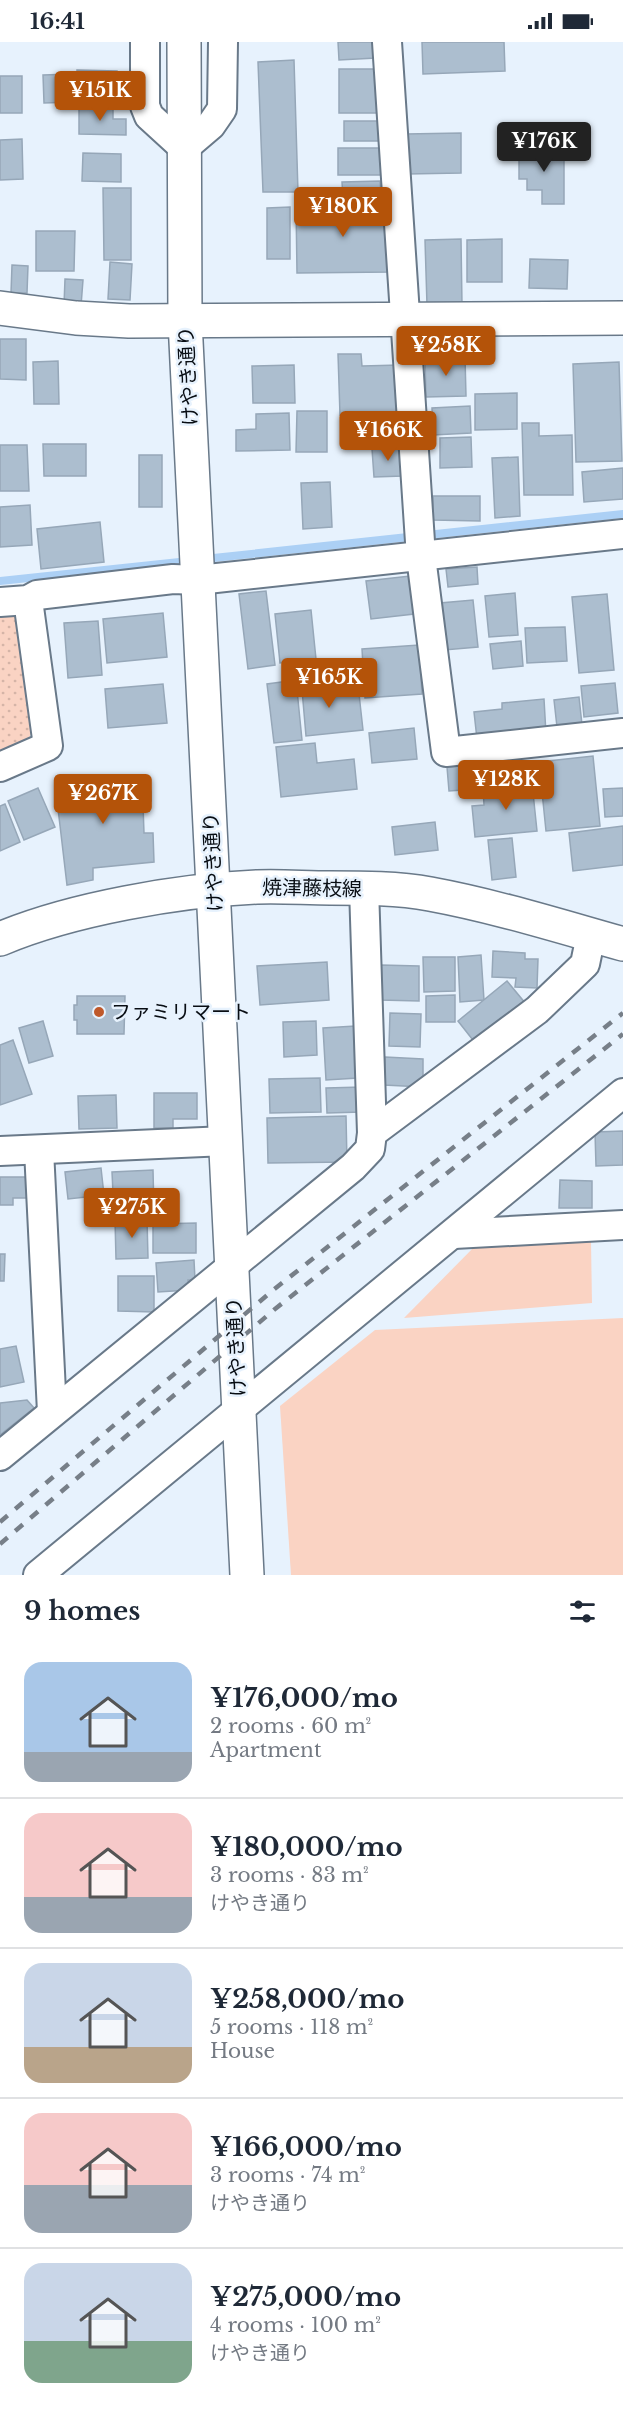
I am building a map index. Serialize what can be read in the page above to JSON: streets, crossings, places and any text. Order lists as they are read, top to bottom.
{
  "streets": {
    "street": ["けやき通り", "焼津藤枝線"]
  },
  "crossings": [
    ["けやき通り", "焼津藤枝線"]
  ],
  "places": ["ファミリマート"],
  "page": {
    "status": "16:41",
    "price": [
      "¥151K",
      "¥176K",
      "¥180K",
      "¥258K",
      "¥166K",
      "¥165K",
      "¥128K",
      "¥267K",
      "¥275K"
    ],
    "heading": "9 homes",
    "list": [
      {
        "name": "¥176,000/mo",
        "note": "2 rooms · 60 m² · Apartment"
      },
      {
        "name": "¥180,000/mo",
        "note": "3 rooms · 83 m² · けやき通り"
      },
      {
        "name": "¥258,000/mo",
        "note": "5 rooms · 118 m² · House"
      },
      {
        "name": "¥166,000/mo",
        "note": "3 rooms · 74 m² · けやき通り"
      },
      {
        "name": "¥275,000/mo",
        "note": "4 rooms · 100 m² · けやき通り"
      }
    ]
  }
}
